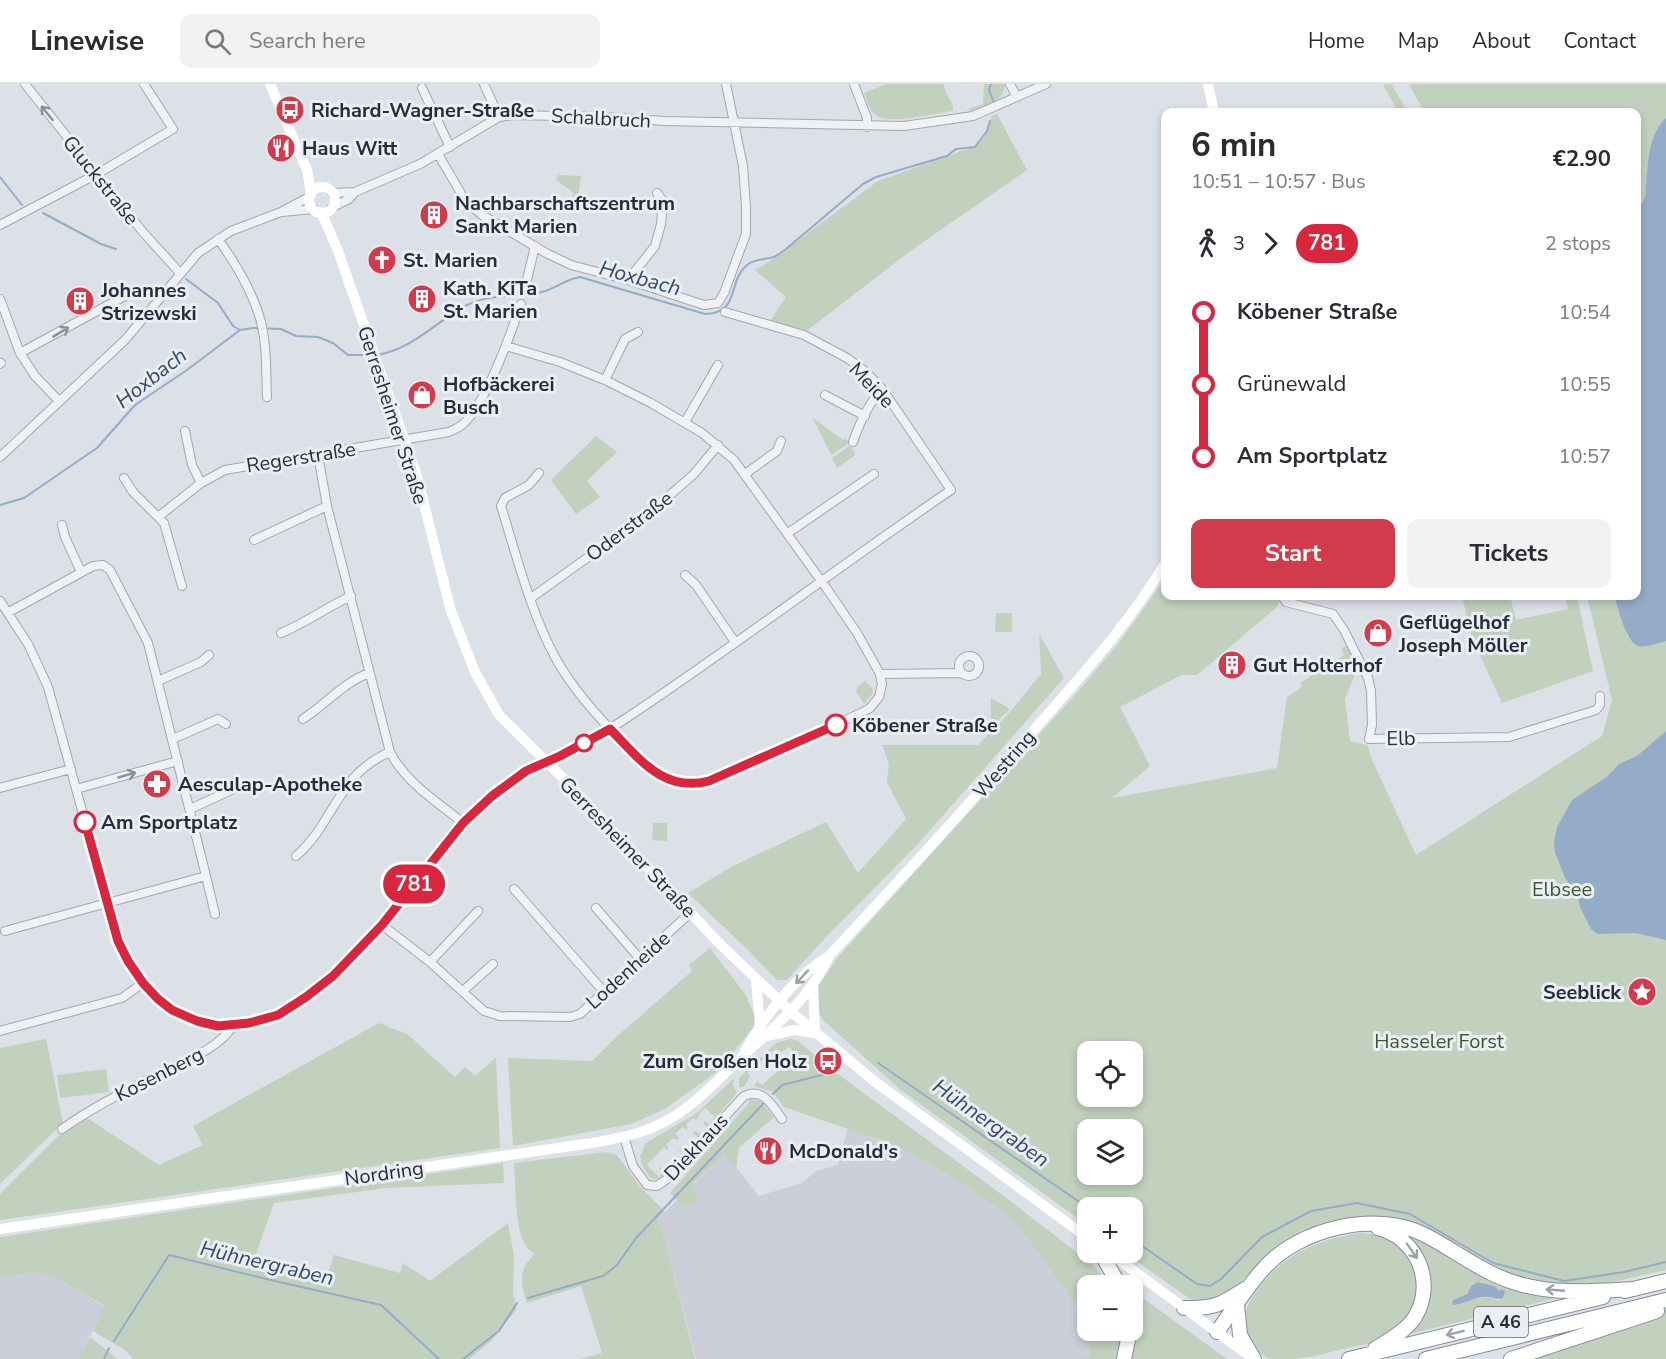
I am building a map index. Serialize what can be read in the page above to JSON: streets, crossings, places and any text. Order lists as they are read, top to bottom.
{
  "streets": {
    "highway": ["A 46"],
    "main road": ["Gerresheimer Straße", "Westring", "Nordring"],
    "street": [
      "Schalbruch",
      "Gluckstraße",
      "Meide",
      "Regerstraße",
      "Oderstraße",
      "Elb",
      "Lodenheide",
      "Kosenberg",
      "Diekhaus"
    ]
  },
  "crossings": [
    ["Schalbruch", "Gerresheimer Straße"],
    ["Gerresheimer Straße", "Regerstraße"],
    ["Gerresheimer Straße", "Westring"],
    ["Gerresheimer Straße", "Lodenheide"],
    ["Gerresheimer Straße", "Nordring"],
    ["Westring", "Nordring"],
    ["Diekhaus", "Nordring"]
  ],
  "one_way": ["Gluckstraße"],
  "water": ["Hoxbach", "Hühnergraben"],
  "parks": ["Elbsee", "Hasseler Forst"],
  "places": {
    "bus stop": ["Richard-Wagner-Straße", "Zum Großen Holz"],
    "restaurant": ["Haus Witt", "McDonald's"],
    "building": [
      "Nachbarschaftszentrum Sankt Marien",
      "Kath. KiTa St. Marien",
      "Johannes Strizewski",
      "Gut Holterhof"
    ],
    "church": ["St. Marien"],
    "shop": ["Hofbäckerei Busch", "Geflügelhof Joseph Möller"],
    "other": ["Köbener Straße", "Am Sportplatz"],
    "pharmacy": ["Aesculap-Apotheke"],
    "place": ["Seeblick"]
  },
  "lines": ["bus line 781"],
  "page": {
    "header": "Linewise",
    "search": "Search here",
    "nav": [
      "Home",
      "Map",
      "About",
      "Contact"
    ],
    "on_map": "781",
    "heading": ["6 min", "10:51 – 10:57 · Bus", "€2.90"],
    "legs": ["3", "781", "2 stops"],
    "list": [
      {
        "name": "Köbener Straße",
        "value": "10:54"
      },
      {
        "name": "Grünewald",
        "value": "10:55"
      },
      {
        "name": "Am Sportplatz",
        "value": "10:57"
      }
    ],
    "buttons": ["Start", "Tickets"],
    "map_buttons": ["+", "−"]
  }
}
